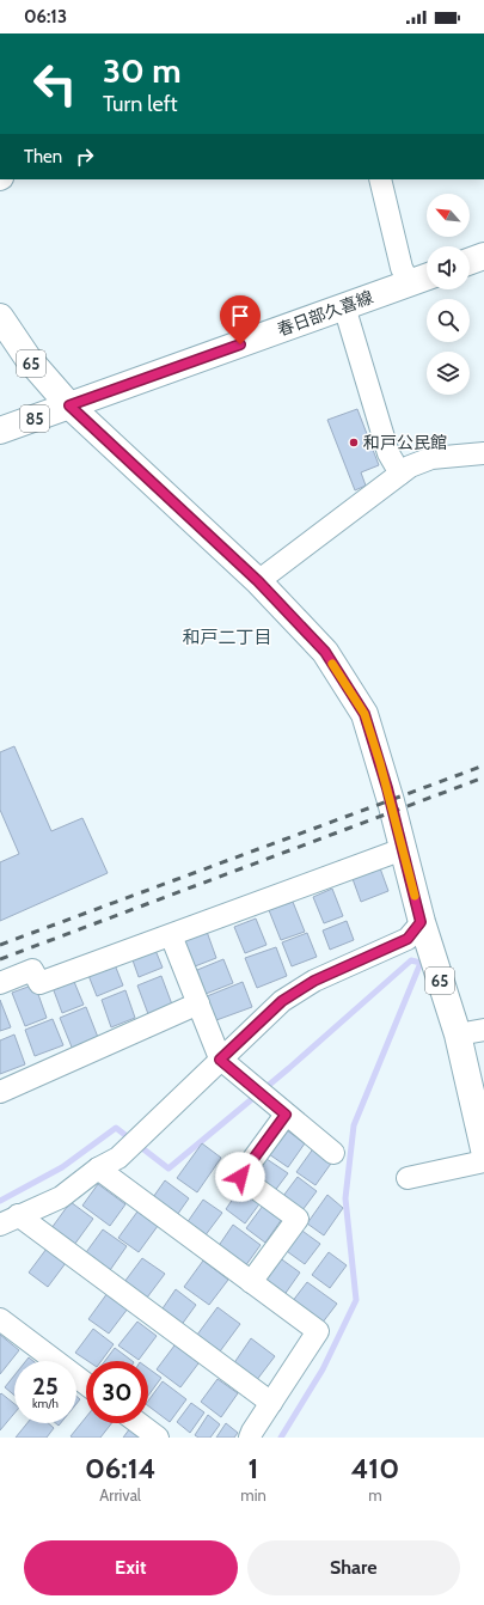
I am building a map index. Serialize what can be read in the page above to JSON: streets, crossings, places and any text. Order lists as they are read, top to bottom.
{
  "streets": {
    "main road": ["春日部久喜線", "65", "85"]
  },
  "crossings": [
    ["春日部久喜線", "65"]
  ],
  "districts": ["和戸二丁目"],
  "places": ["和戸公民館"],
  "north": "top left",
  "page": {
    "status": "06:13",
    "turn": ["30 m", "Turn left"],
    "then": "Then",
    "speed": "25 km/h",
    "limit": "30",
    "eta": [
      "06:14",
      "Arrival",
      "1",
      "min",
      "410",
      "m"
    ],
    "buttons": ["Exit", "Share"]
  }
}
